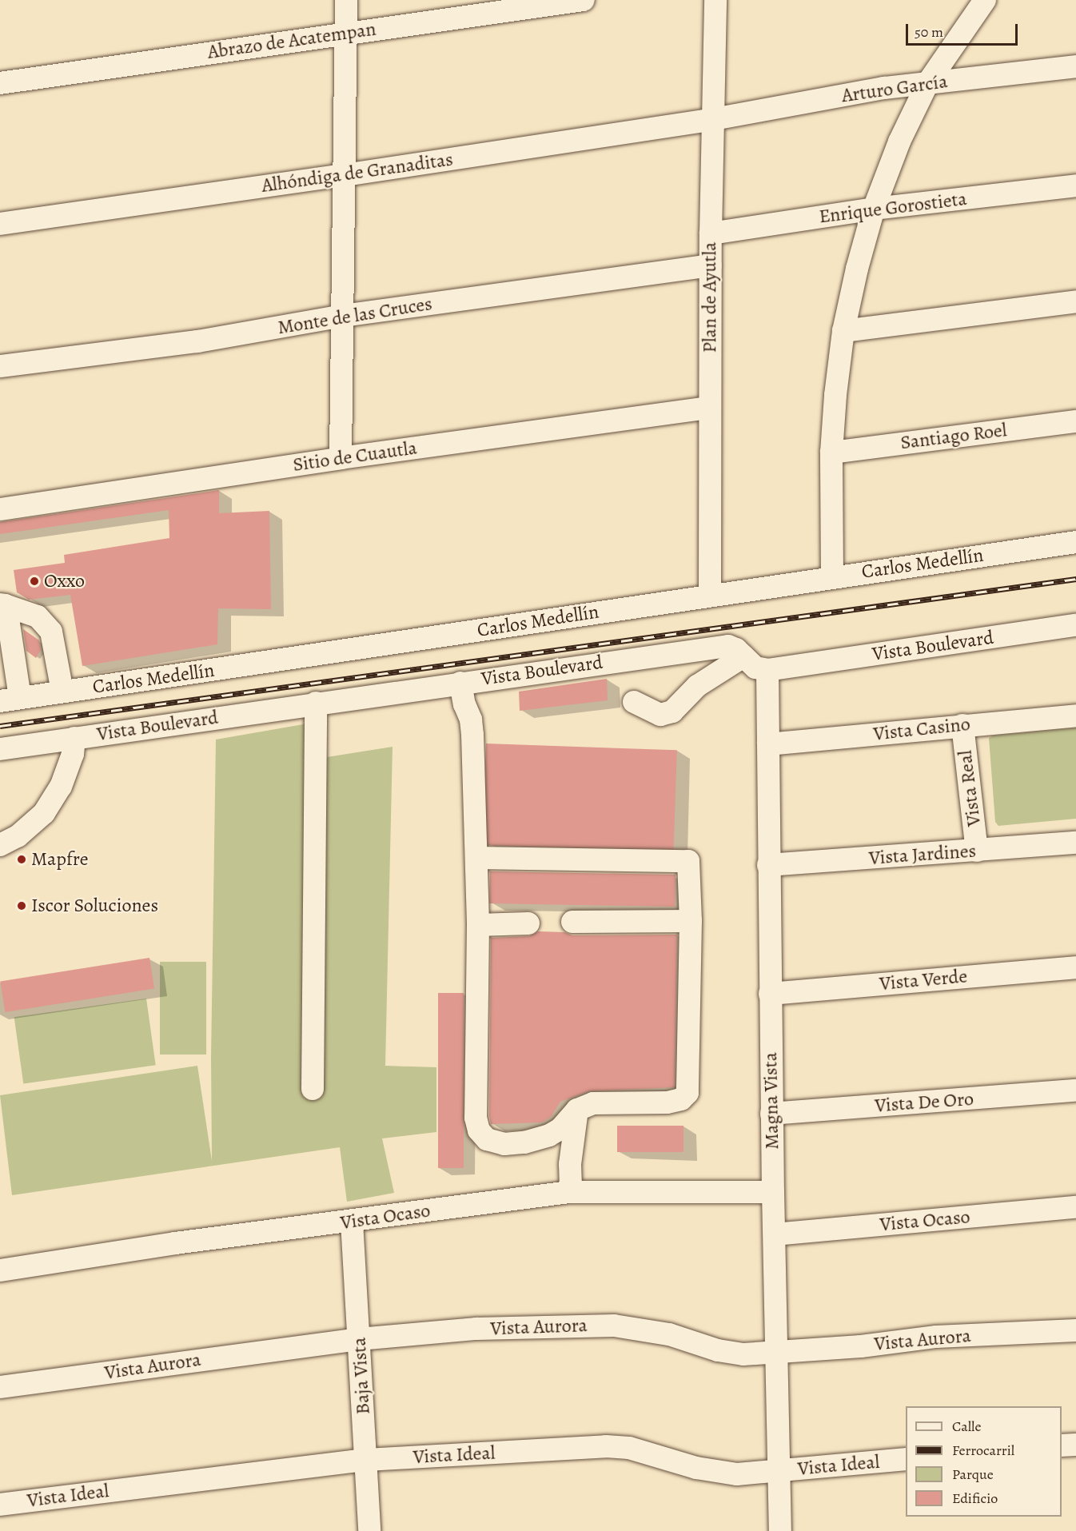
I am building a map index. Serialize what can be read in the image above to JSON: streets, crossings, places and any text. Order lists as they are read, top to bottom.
{
  "streets": {
    "street": [
      "Abrazo de Acatempan",
      "Arturo García",
      "Alhóndiga de Granaditas",
      "Enrique Gorostieta",
      "Plan de Ayutla",
      "Monte de las Cruces",
      "Santiago Roel",
      "Sitio de Cuautla",
      "Carlos Medellín",
      "Vista Boulevard",
      "Vista Casino",
      "Vista Real",
      "Vista Jardines",
      "Vista Verde",
      "Magna Vista",
      "Vista De Oro",
      "Vista Ocaso",
      "Vista Aurora",
      "Baja Vista",
      "Vista Ideal"
    ]
  },
  "crossings": [
    ["Arturo García", "Alhóndiga de Granaditas"],
    ["Arturo García", "Plan de Ayutla"],
    ["Alhóndiga de Granaditas", "Plan de Ayutla"],
    ["Enrique Gorostieta", "Plan de Ayutla"],
    ["Plan de Ayutla", "Monte de las Cruces"],
    ["Plan de Ayutla", "Sitio de Cuautla"],
    ["Plan de Ayutla", "Carlos Medellín"],
    ["Vista Boulevard", "Magna Vista"],
    ["Vista Casino", "Vista Real"],
    ["Vista Casino", "Magna Vista"],
    ["Vista Real", "Vista Jardines"],
    ["Vista Jardines", "Magna Vista"],
    ["Vista Verde", "Magna Vista"],
    ["Magna Vista", "Vista De Oro"],
    ["Magna Vista", "Vista Ocaso"],
    ["Magna Vista", "Vista Aurora"],
    ["Magna Vista", "Vista Ideal"],
    ["Vista Ocaso", "Baja Vista"],
    ["Vista Aurora", "Baja Vista"],
    ["Baja Vista", "Vista Ideal"]
  ],
  "places": ["Oxxo", "Mapfre", "Iscor Soluciones"],
  "legend": [
    "Calle",
    "Ferrocarril",
    "Parque",
    "Edificio"
  ],
  "scale_bar": "50 m"
}
